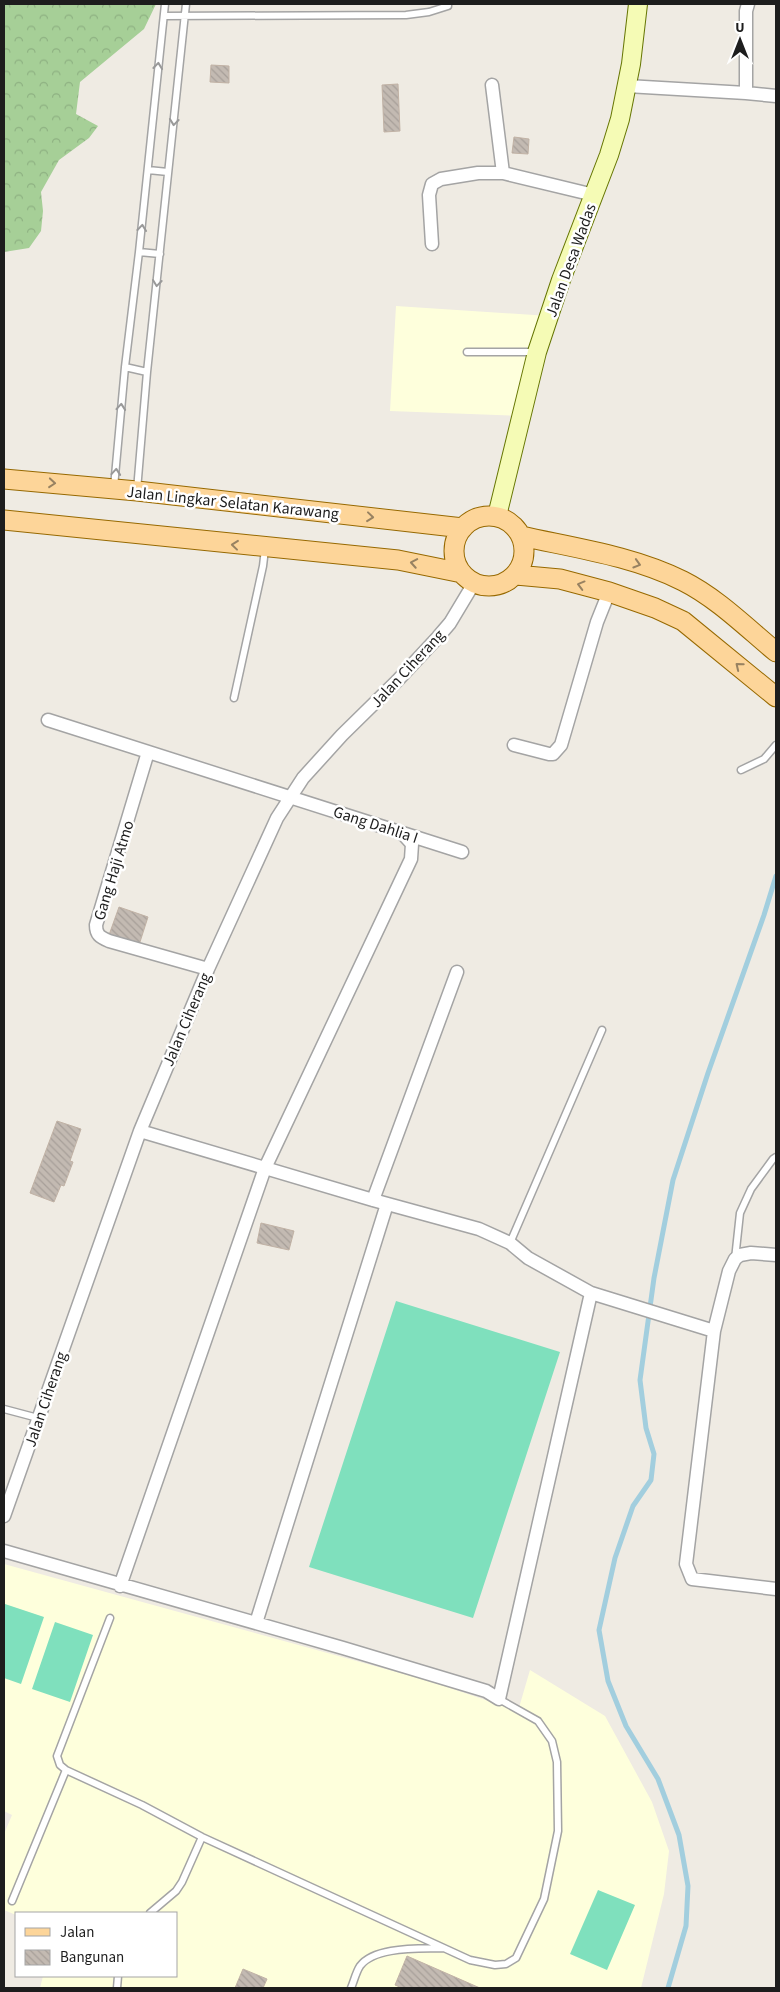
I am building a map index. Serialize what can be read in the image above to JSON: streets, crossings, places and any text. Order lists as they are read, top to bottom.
{
  "streets": {
    "main road": ["Jalan Desa Wadas", "Jalan Lingkar Selatan Karawang"],
    "street": ["Jalan Ciherang", "Gang Dahlia I", "Gang Haji Atmo"]
  },
  "crossings": [
    ["Jalan Desa Wadas", "Jalan Lingkar Selatan Karawang"],
    ["Jalan Desa Wadas", "Jalan Ciherang"],
    ["Jalan Lingkar Selatan Karawang", "Jalan Ciherang"],
    ["Jalan Ciherang", "Gang Dahlia I"],
    ["Jalan Ciherang", "Gang Haji Atmo"],
    ["Gang Dahlia I", "Gang Haji Atmo"]
  ],
  "legend": ["Jalan", "Bangunan"],
  "north": "top"
}
